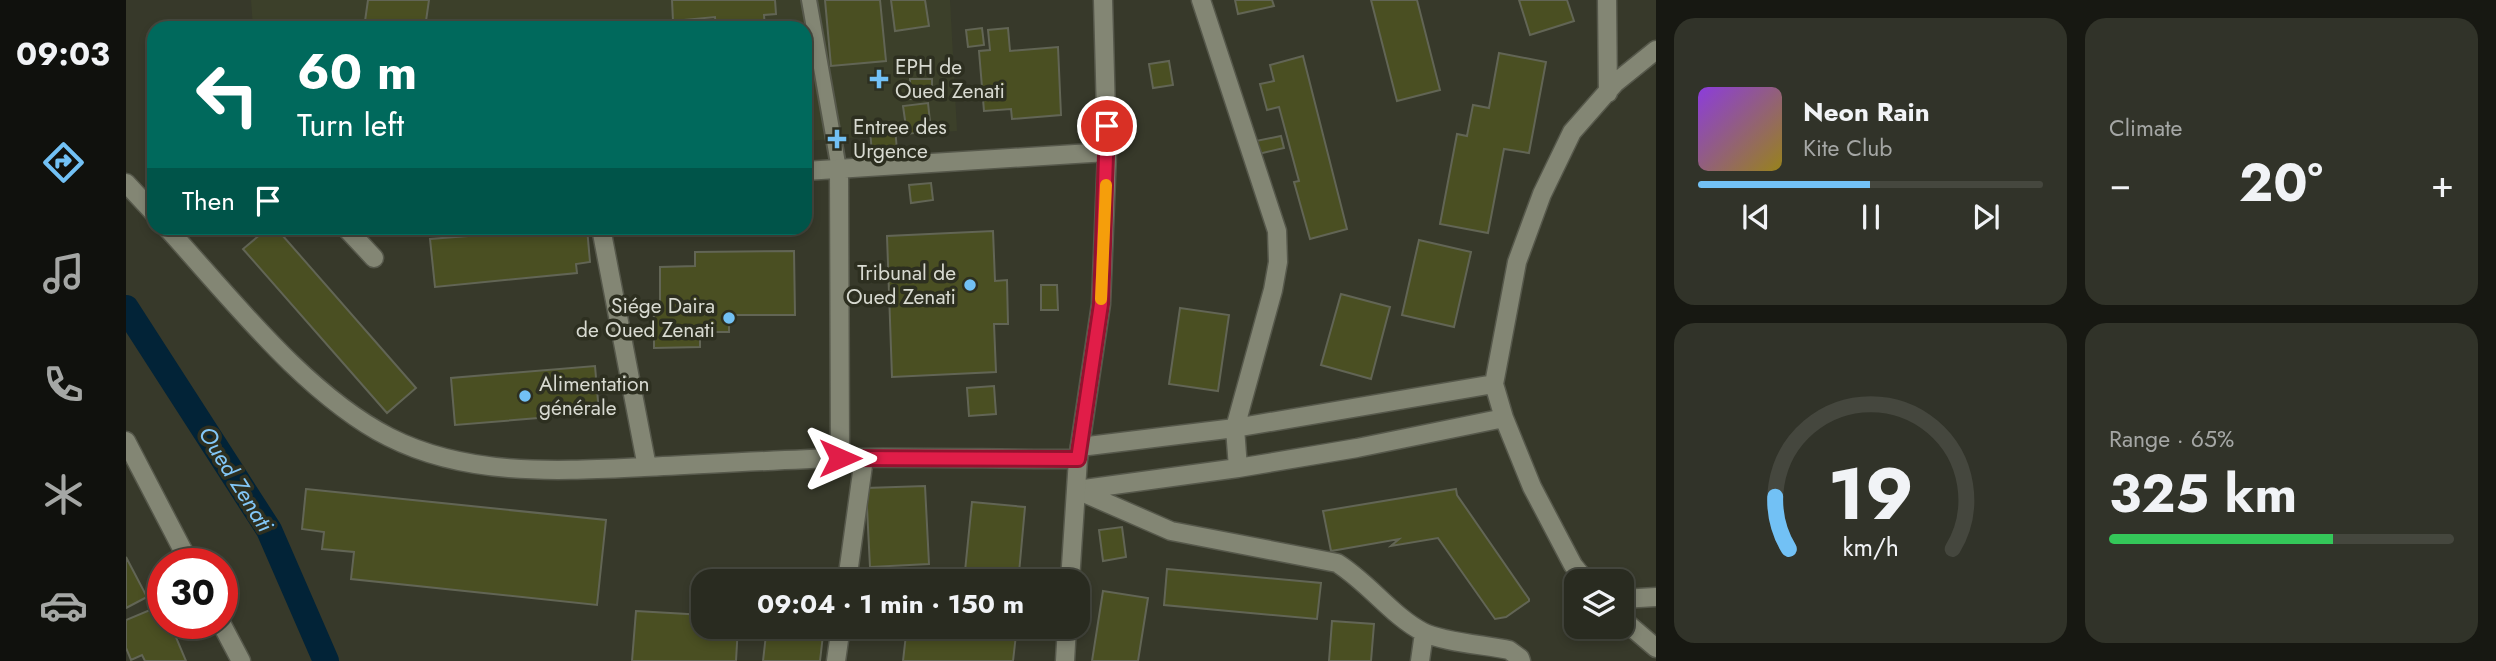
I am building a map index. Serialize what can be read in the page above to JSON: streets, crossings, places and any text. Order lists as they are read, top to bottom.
{
  "water": ["Oued Zenati"],
  "places": {
    "health": ["EPH de Oued Zenati", "Entree des Urgence"],
    "other": ["Tribunal de Oued Zenati", "Siége Daira de Oued Zenati", "Alimentation générale"]
  },
  "page": {
    "tabs": "09:03",
    "tile": [
      "Climate",
      ["Range · 65%", "325 km"]
    ],
    "turn": ["60 m", "Turn left"],
    "song": ["Neon Rain", "Kite Club"],
    "heat": ["−", "20°", "+"],
    "then": "Then",
    "limit": "30",
    "trip": "09:04 · 1 min · 150 m",
    "gauge": ["19", "km/h"]
  }
}
